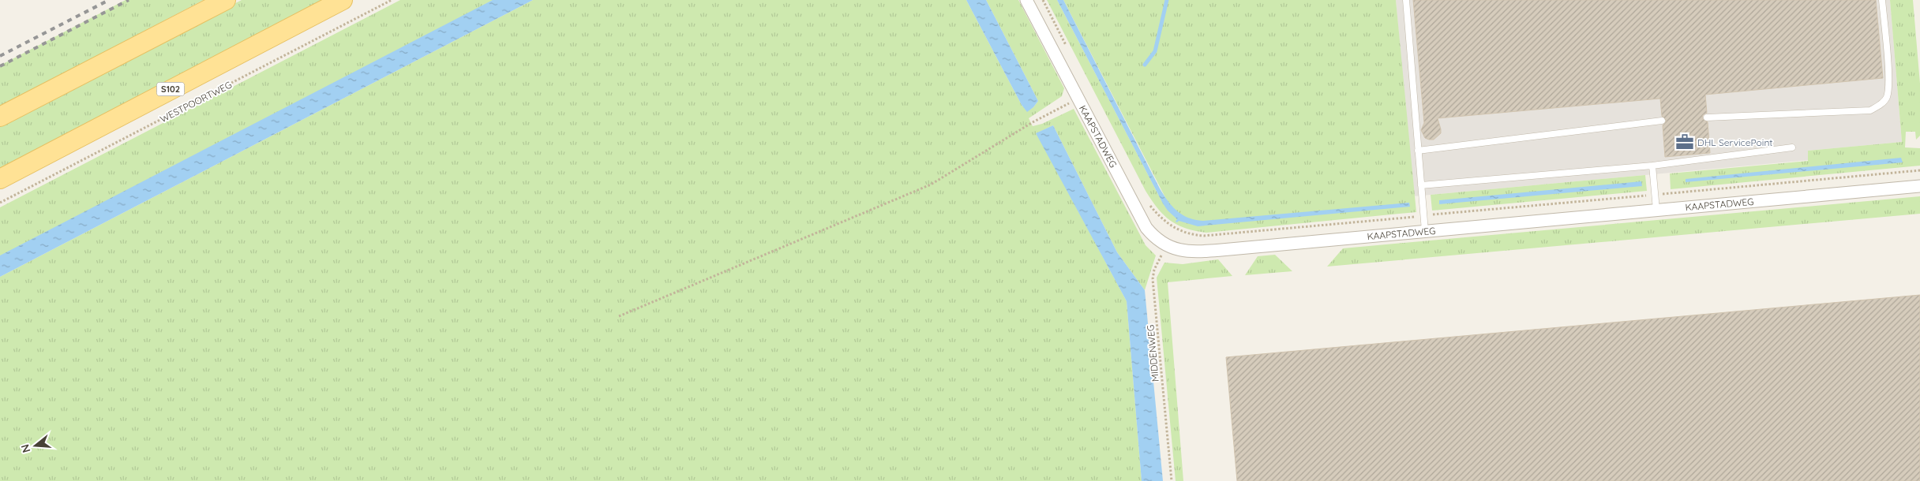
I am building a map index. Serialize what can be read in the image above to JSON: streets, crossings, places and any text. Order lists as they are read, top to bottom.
{
  "streets": {
    "main road": ["S102"],
    "street": ["KAAPSTADWEG"],
    "path": ["WESTPOORTWEG", "MIDDENWEG"]
  },
  "crossings": [
    ["KAAPSTADWEG", "MIDDENWEG"]
  ],
  "places": {
    "office": ["DHL ServicePoint"]
  },
  "north": "left"
}
